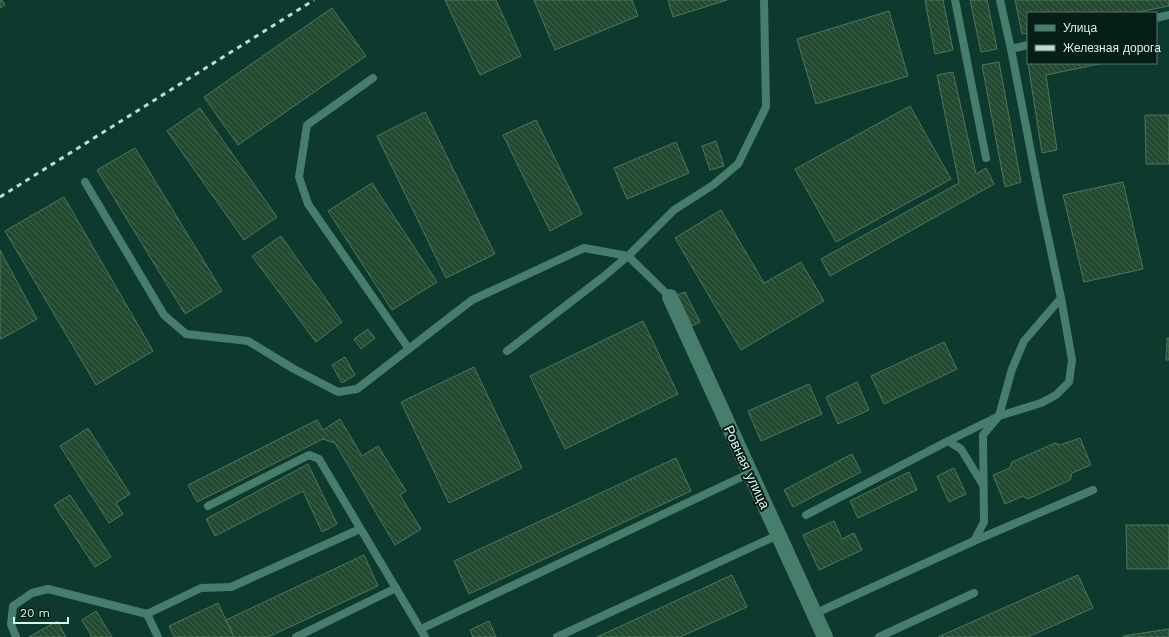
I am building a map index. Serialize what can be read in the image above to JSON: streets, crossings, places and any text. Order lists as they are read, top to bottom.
{
  "streets": {
    "street": ["Ровная улица"]
  },
  "legend": ["Улица", "Железная дорога"],
  "scale_bar": "20 m"
}
